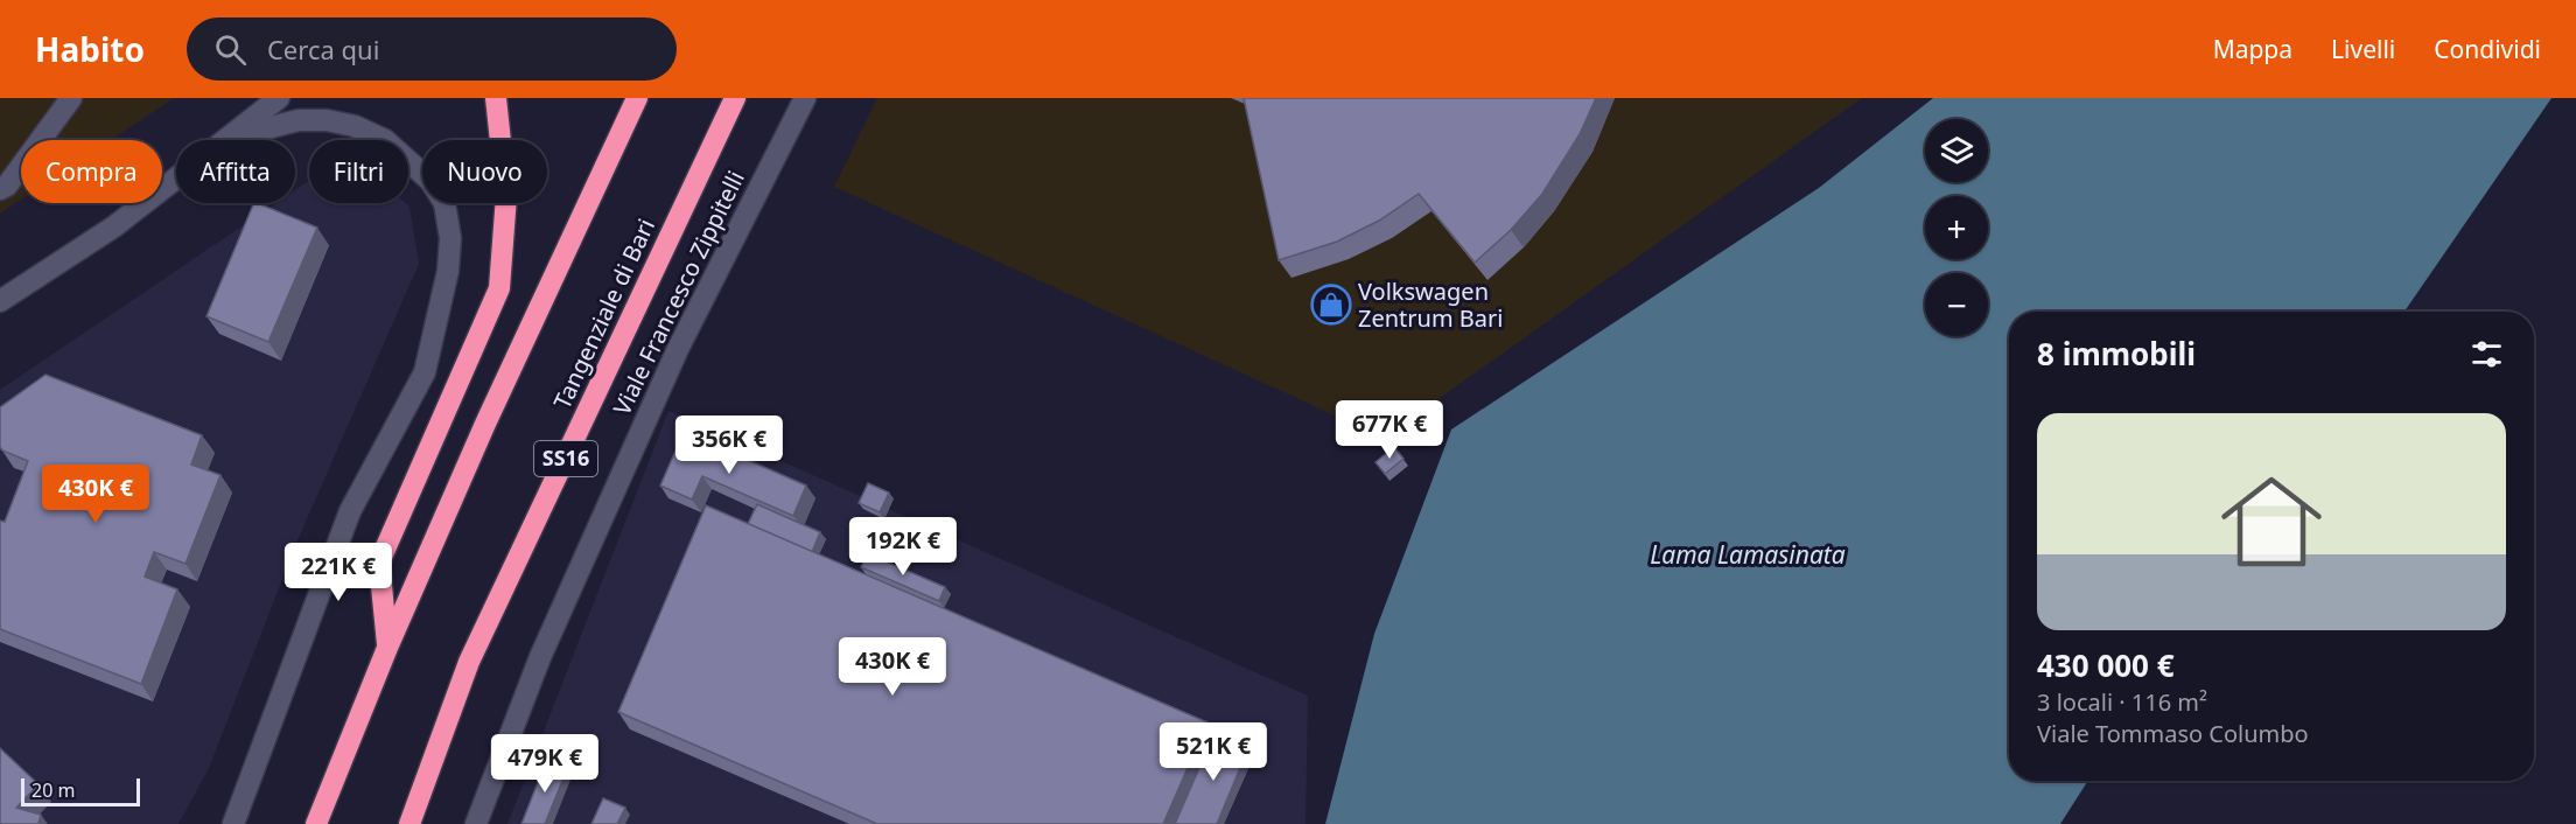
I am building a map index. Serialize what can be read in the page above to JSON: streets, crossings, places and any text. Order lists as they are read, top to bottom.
{
  "streets": {
    "highway": ["Tangenziale di Bari", "SS16"],
    "street": ["Viale Francesco Zippitelli"]
  },
  "water": ["Lama Lamasinata"],
  "places": {
    "shop": ["Volkswagen Zentrum Bari"]
  },
  "scale_bar": "20 m",
  "page": {
    "header": "Habito",
    "search": "Cerca qui",
    "nav": ["Mappa", "Livelli", "Condividi"],
    "map_buttons": ["+", "−"],
    "chip": [
      "Compra",
      "Affitta",
      "Filtri",
      "Nuovo"
    ],
    "heading": "8 immobili",
    "list": [
      {
        "name": "430 000 €",
        "note": "3 locali · 116 m² · Viale Tommaso Columbo"
      }
    ],
    "price": [
      "677K €",
      "356K €",
      "430K €",
      "192K €",
      "221K €",
      "430K €",
      "521K €",
      "479K €"
    ],
    "scale": "20 m"
  }
}
